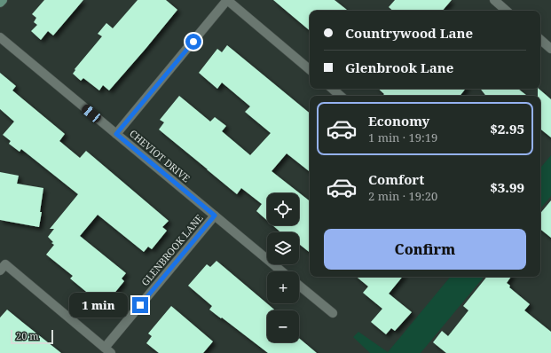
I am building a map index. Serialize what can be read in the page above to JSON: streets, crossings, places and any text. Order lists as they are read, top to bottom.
{
  "streets": {
    "street": ["CHEVIOT DRIVE", "GLENBROOK LANE"]
  },
  "crossings": [
    ["CHEVIOT DRIVE", "GLENBROOK LANE"]
  ],
  "scale_bar": "20 m",
  "page": {
    "banner": ["Countrywood Lane", "Glenbrook Lane"],
    "list": [
      {
        "name": "Economy",
        "note": "1 min · 19:19",
        "value": "$2.95"
      },
      {
        "name": "Comfort",
        "note": "2 min · 19:20",
        "value": "$3.99"
      }
    ],
    "map_buttons": ["+", "−"],
    "buttons": "Confirm",
    "bubble": "1 min",
    "scale": "20 m"
  }
}
